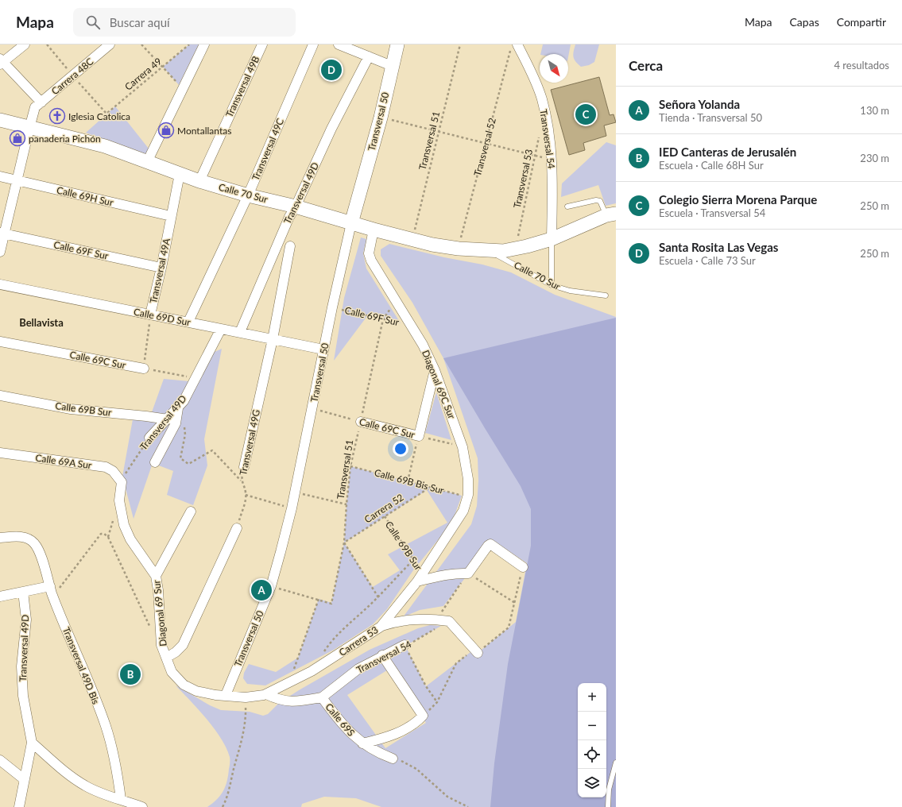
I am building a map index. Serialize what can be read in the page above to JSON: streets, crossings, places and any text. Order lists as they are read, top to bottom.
{
  "streets": {
    "street": [
      "Carrera 48C",
      "Transversal 49B",
      "Transversal 50",
      "Transversal 54",
      "Transversal 49C",
      "Calle 70 Sur",
      "Transversal 49D",
      "Calle 69H Sur",
      "Calle 69F Sur",
      "Transversal 49A",
      "Calle 69D Sur",
      "Calle 69C Sur",
      "Diagonal 69C Sur",
      "Calle 69B Sur",
      "Transversal 49G",
      "Calle 69A Sur",
      "Diagonal 69 Sur",
      "Carrera 53",
      "Transversal 49D Bis",
      "Calle 69S"
    ],
    "path": [
      "Carrera 49",
      "Transversal 51",
      "Transversal 52",
      "Transversal 53",
      "Calle 69B Bis Sur",
      "Carrera 52"
    ]
  },
  "crossings": [
    ["Carrera 49", "Carrera 48C"],
    ["Transversal 49B", "Calle 70 Sur"],
    ["Transversal 50", "Calle 70 Sur"],
    ["Transversal 50", "Calle 69F Sur"],
    ["Transversal 50", "Calle 69D Sur"],
    ["Transversal 50", "Calle 69C Sur"],
    ["Transversal 50", "Diagonal 69 Sur"],
    ["Transversal 50", "Carrera 53"],
    ["Transversal 54", "Transversal 52"],
    ["Transversal 54", "Calle 70 Sur"],
    ["Transversal 54", "Calle 69S"],
    ["Transversal 51", "Calle 70 Sur"],
    ["Transversal 51", "Calle 69F Sur"],
    ["Transversal 51", "Calle 69C Sur"],
    ["Transversal 51", "Calle 69B Bis Sur"],
    ["Transversal 51", "Carrera 52"],
    ["Transversal 52", "Calle 70 Sur"],
    ["Transversal 49C", "Calle 70 Sur"],
    ["Transversal 49C", "Calle 69D Sur"],
    ["Transversal 53", "Calle 70 Sur"],
    ["Calle 70 Sur", "Transversal 49D"],
    ["Calle 70 Sur", "Transversal 49A"],
    ["Calle 70 Sur", "Diagonal 69C Sur"],
    ["Transversal 49D", "Calle 69D Sur"],
    ["Transversal 49D", "Calle 69B Sur"],
    ["Transversal 49D", "Calle 69A Sur"],
    ["Transversal 49D", "Diagonal 69 Sur"],
    ["Calle 69H Sur", "Transversal 49A"],
    ["Calle 69F Sur", "Transversal 49A"],
    ["Calle 69F Sur", "Diagonal 69C Sur"],
    ["Transversal 49A", "Calle 69D Sur"],
    ["Transversal 49A", "Calle 69C Sur"],
    ["Calle 69D Sur", "Transversal 49G"],
    ["Calle 69C Sur", "Diagonal 69C Sur"],
    ["Diagonal 69C Sur", "Calle 69B Bis Sur"],
    ["Diagonal 69C Sur", "Carrera 53"],
    ["Calle 69B Sur", "Carrera 52"],
    ["Calle 69B Sur", "Carrera 53"],
    ["Calle 69A Sur", "Diagonal 69 Sur"],
    ["Calle 69B Bis Sur", "Carrera 52"],
    ["Calle 69B Bis Sur", "Carrera 53"],
    ["Diagonal 69 Sur", "Carrera 53"],
    ["Carrera 53", "Calle 69S"]
  ],
  "districts": ["Bellavista"],
  "places": {
    "church": ["Iglesia Catolica"],
    "shop": ["Montallantas", "panaderia Pichón"]
  },
  "north": "bottom right",
  "page": {
    "header": "Mapa",
    "search": "Buscar aquí",
    "nav": ["Mapa", "Capas", "Compartir"],
    "heading": ["Cerca", "4 resultados"],
    "pins": [
      "D",
      "C",
      "A",
      "B"
    ],
    "list": [
      {
        "mark": "A",
        "name": "Señora Yolanda",
        "note": "Tienda · Transversal 50",
        "value": "130 m"
      },
      {
        "mark": "B",
        "name": "IED Canteras de Jerusalén",
        "note": "Escuela · Calle 68H Sur",
        "value": "230 m"
      },
      {
        "mark": "C",
        "name": "Colegio Sierra Morena Parque",
        "note": "Escuela · Transversal 54",
        "value": "250 m"
      },
      {
        "mark": "D",
        "name": "Santa Rosita Las Vegas",
        "note": "Escuela · Calle 73 Sur",
        "value": "250 m"
      }
    ],
    "map_buttons": ["+", "−"]
  }
}
